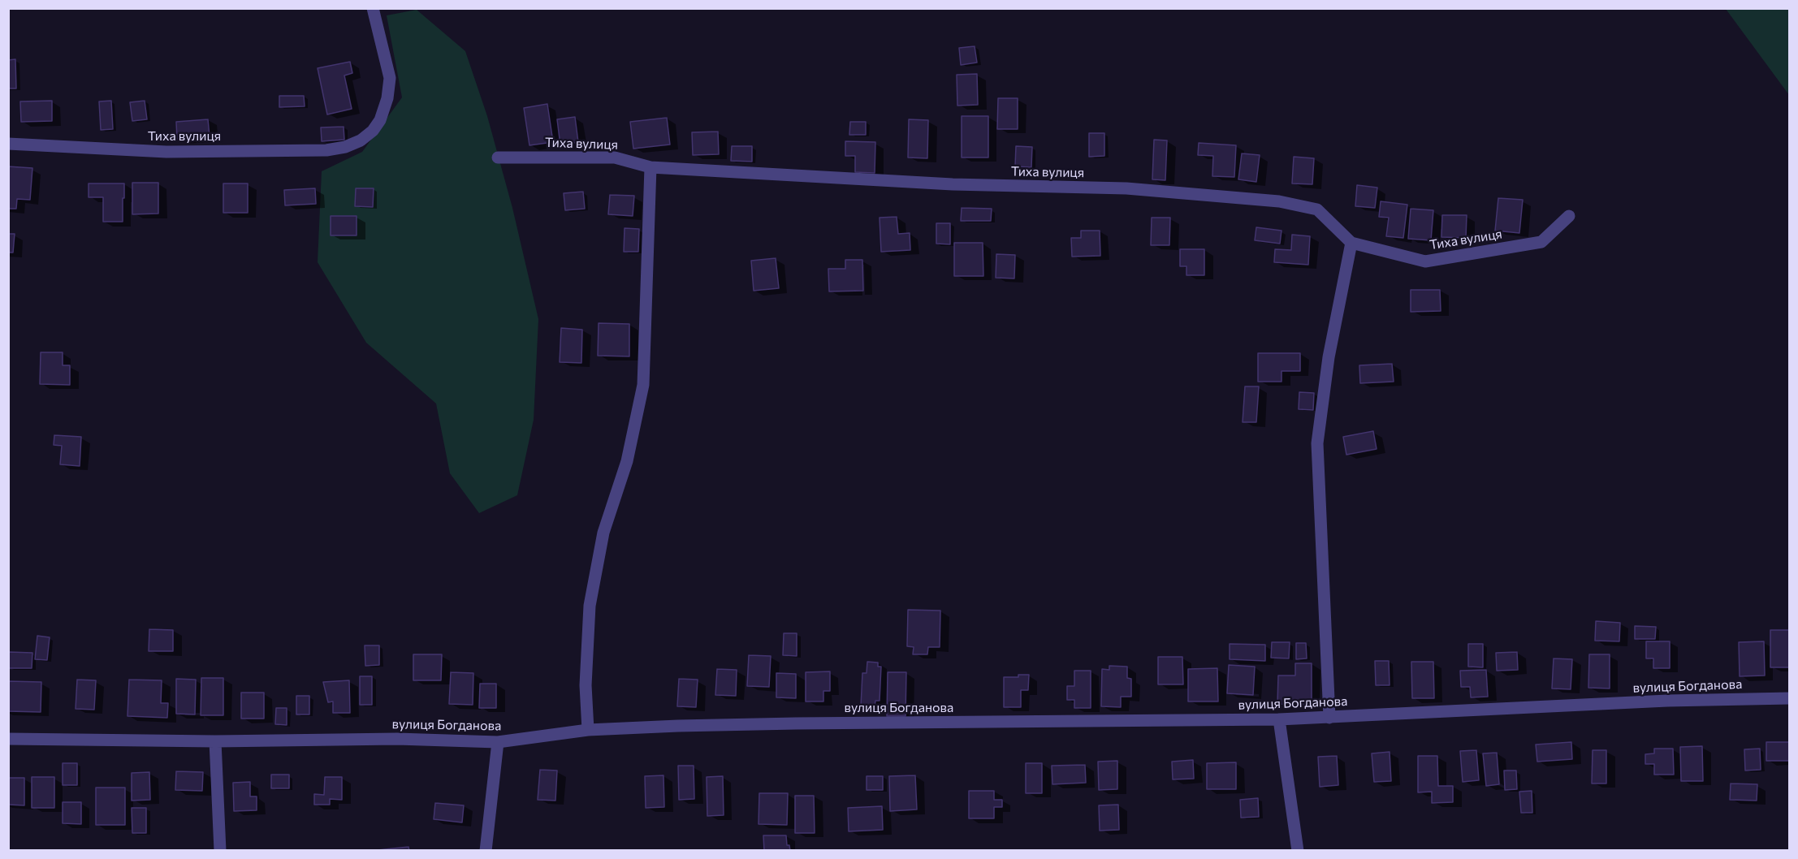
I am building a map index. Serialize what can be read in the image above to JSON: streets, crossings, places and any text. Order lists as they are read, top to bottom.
{
  "streets": {
    "street": ["Тиха вулиця", "вулиця Богданова"]
  }
}
